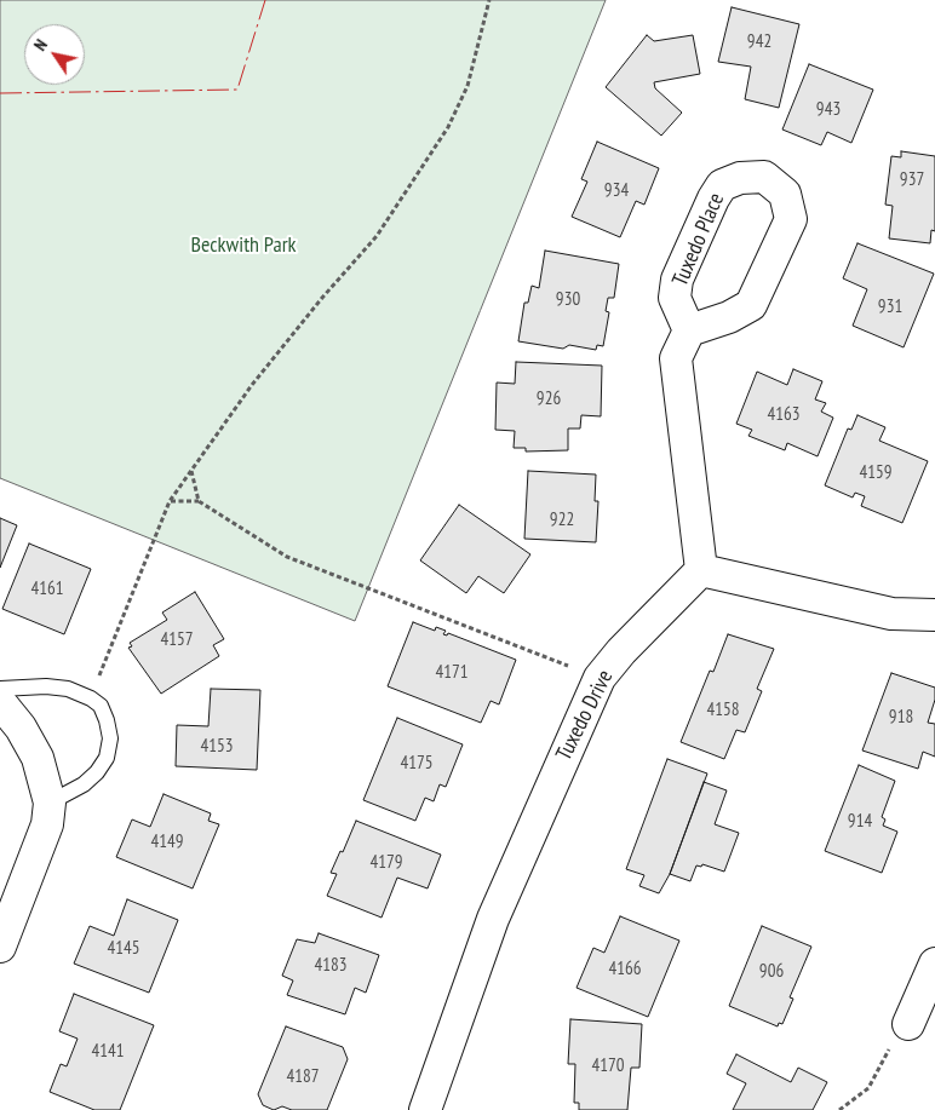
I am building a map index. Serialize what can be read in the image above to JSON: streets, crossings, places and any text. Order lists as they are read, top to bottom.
{
  "streets": {
    "street": ["Tuxedo Place", "Tuxedo Drive"]
  },
  "parks": ["Beckwith Park"],
  "house_numbers": [
    "942",
    "943",
    "937",
    "934",
    "930",
    "931",
    "926",
    "4163",
    "4159",
    "922",
    "4161",
    "4157",
    "4171",
    "4158",
    "918",
    "4153",
    "4175",
    "914",
    "4149",
    "4179",
    "4145",
    "4183",
    "4166",
    "906",
    "4141",
    "4170",
    "4187"
  ],
  "north": "top left"
}
